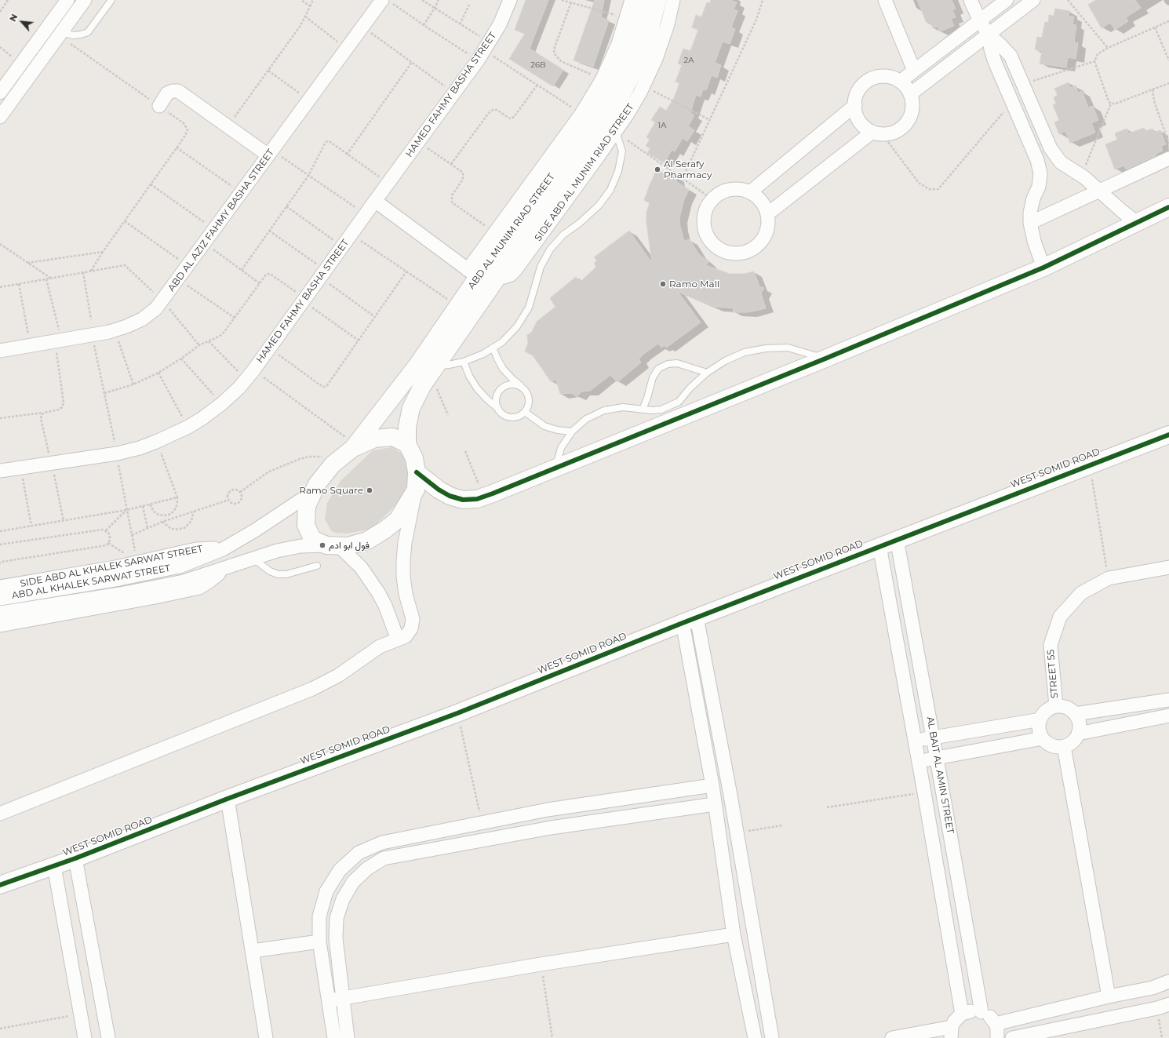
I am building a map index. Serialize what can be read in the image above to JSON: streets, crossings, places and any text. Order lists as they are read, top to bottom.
{
  "streets": {
    "street": [
      "HAMED FAHMY BASHA STREET",
      "SIDE ABD AL MUNIM RIAD STREET",
      "ABD AL AZIZ FAHMY BASHA STREET",
      "ABD AL MUNIM RIAD STREET",
      "WEST SOMID ROAD",
      "SIDE ABD AL KHALEK SARWAT STREET",
      "ABD AL KHALEK SARWAT STREET",
      "STREET 55",
      "AL BAIT AL AMIN STREET"
    ]
  },
  "crossings": [
    ["SIDE ABD AL MUNIM RIAD STREET", "ABD AL MUNIM RIAD STREET"],
    ["ABD AL MUNIM RIAD STREET", "ABD AL KHALEK SARWAT STREET"],
    ["WEST SOMID ROAD", "AL BAIT AL AMIN STREET"],
    ["SIDE ABD AL KHALEK SARWAT STREET", "ABD AL KHALEK SARWAT STREET"]
  ],
  "places": [
    "Al Serafy Pharmacy",
    "Ramo Mall",
    "Ramo Square",
    "فول ابو ادم"
  ],
  "house_numbers": ["2A", "26B", "1A"],
  "north": "top left"
}
